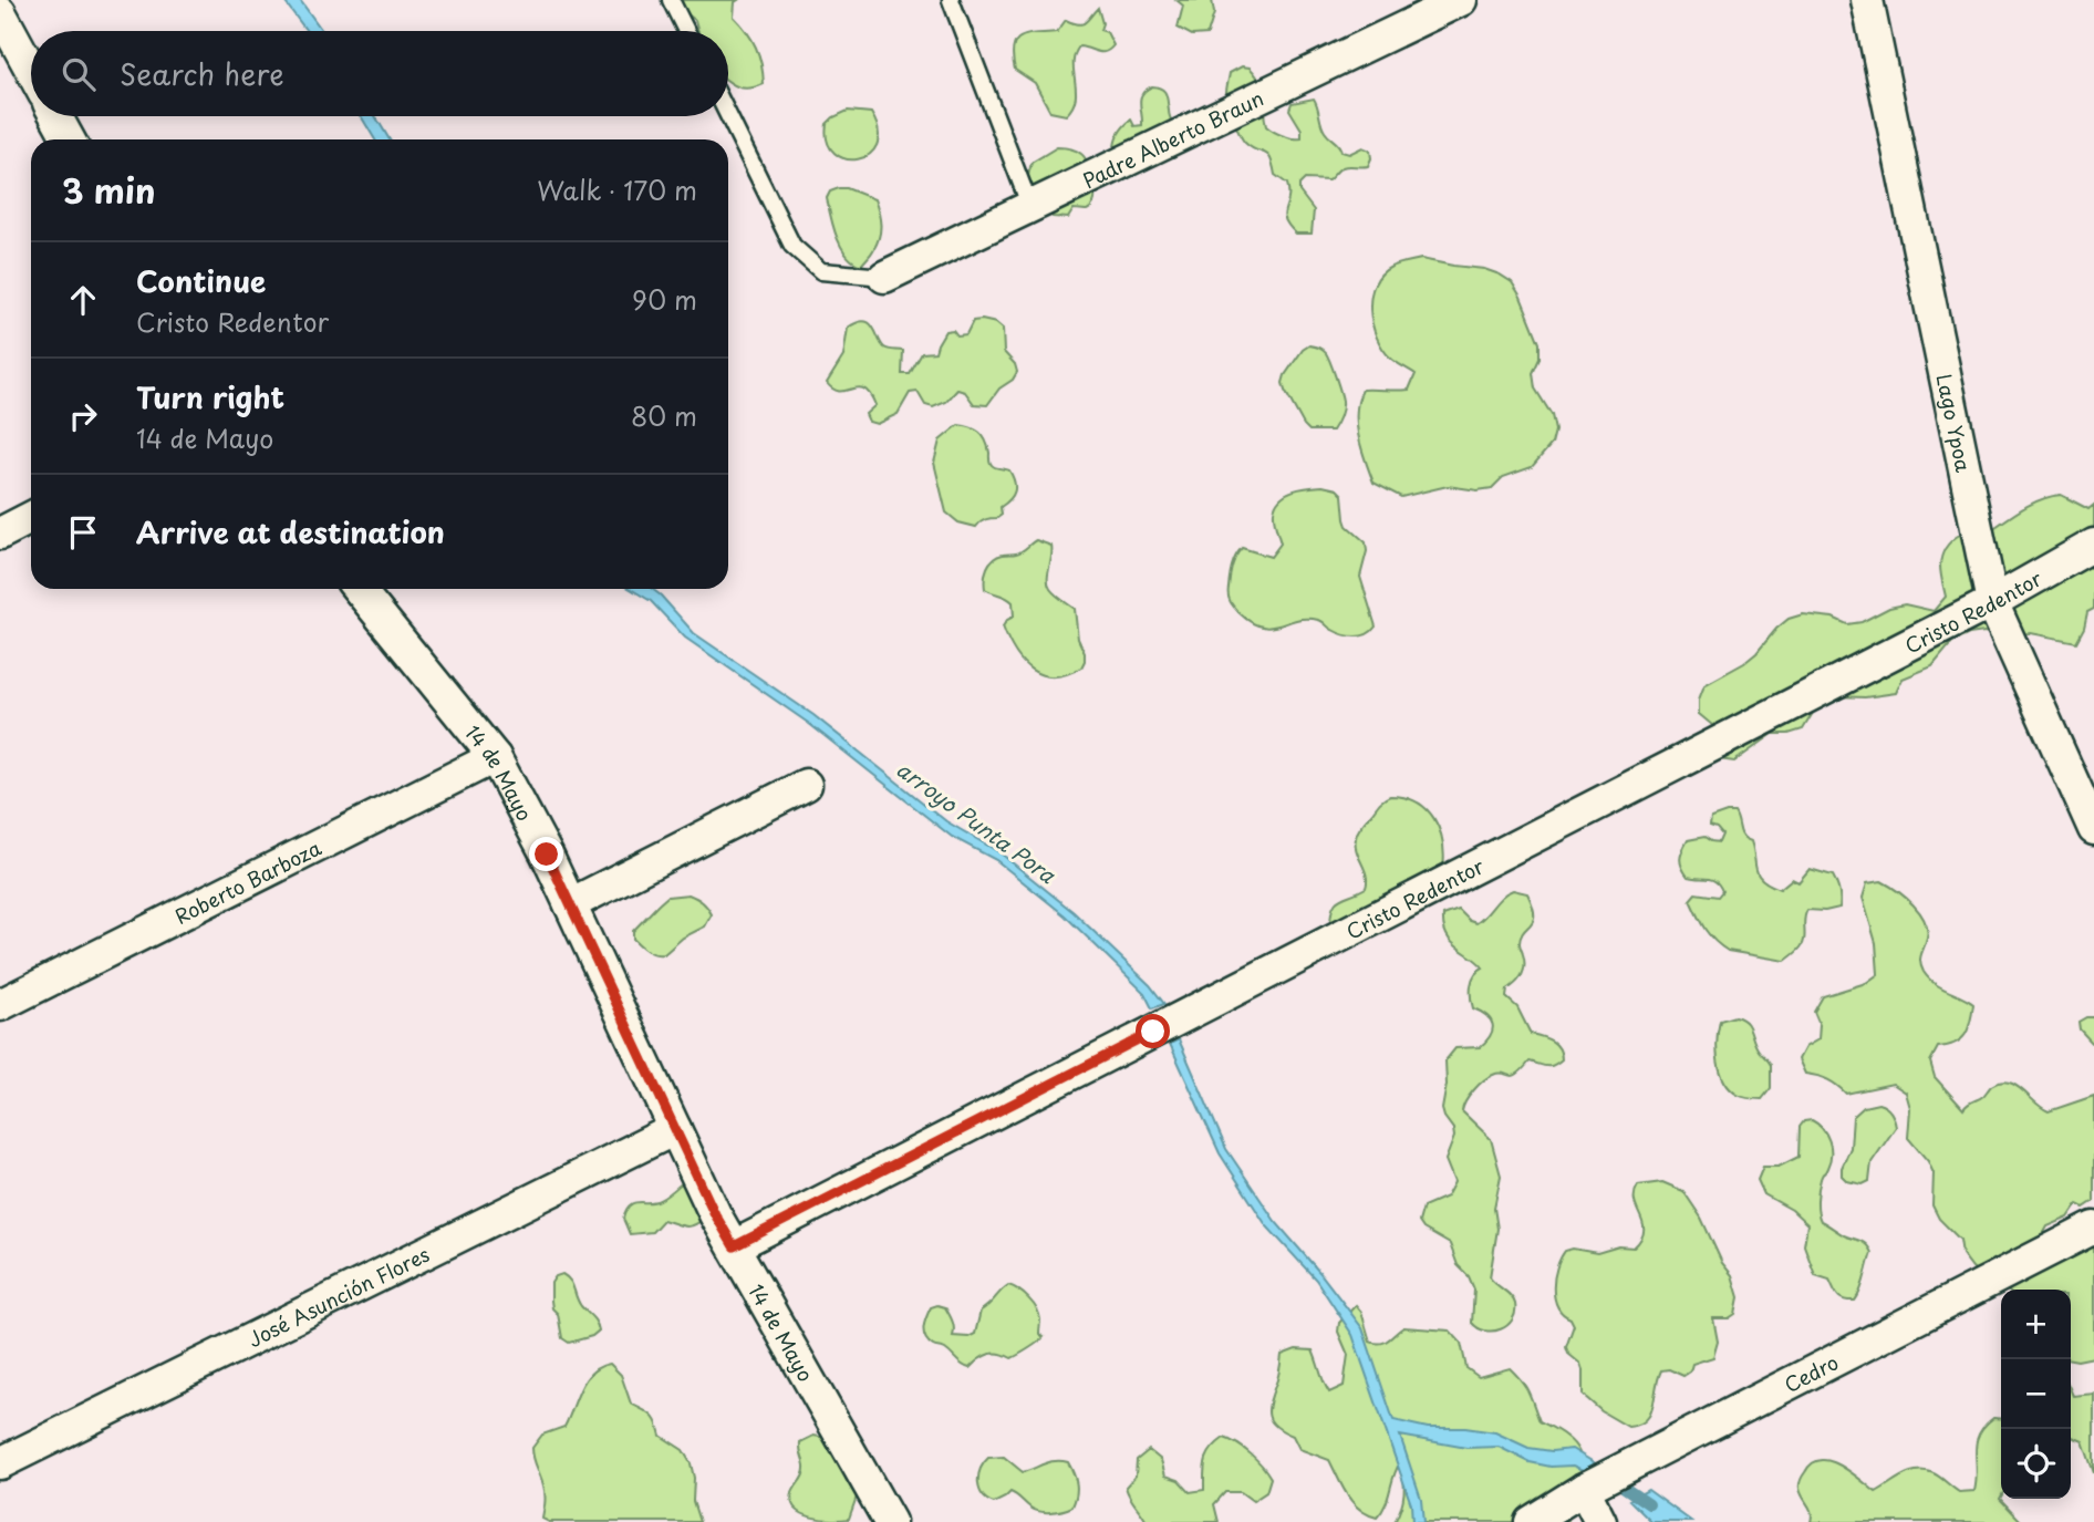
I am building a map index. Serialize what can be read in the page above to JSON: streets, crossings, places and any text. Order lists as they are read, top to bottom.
{
  "streets": {
    "street": [
      "Padre Alberto Braun",
      "Lago Ypoa",
      "Cristo Redentor",
      "14 de Mayo",
      "Roberto Barboza",
      "José Asunción Flores",
      "Cedro"
    ]
  },
  "crossings": [
    ["Lago Ypoa", "Cristo Redentor"],
    ["Cristo Redentor", "14 de Mayo"],
    ["14 de Mayo", "Roberto Barboza"],
    ["14 de Mayo", "José Asunción Flores"]
  ],
  "water": ["arroyo Punta Pora"],
  "page": {
    "search": "Search here",
    "heading": ["3 min", "Walk · 170 m"],
    "list": [
      ["Continue", "Cristo Redentor", "90 m"],
      ["Turn right", "14 de Mayo", "80 m"],
      "Arrive at destination"
    ],
    "map_buttons": ["+", "−"]
  }
}
